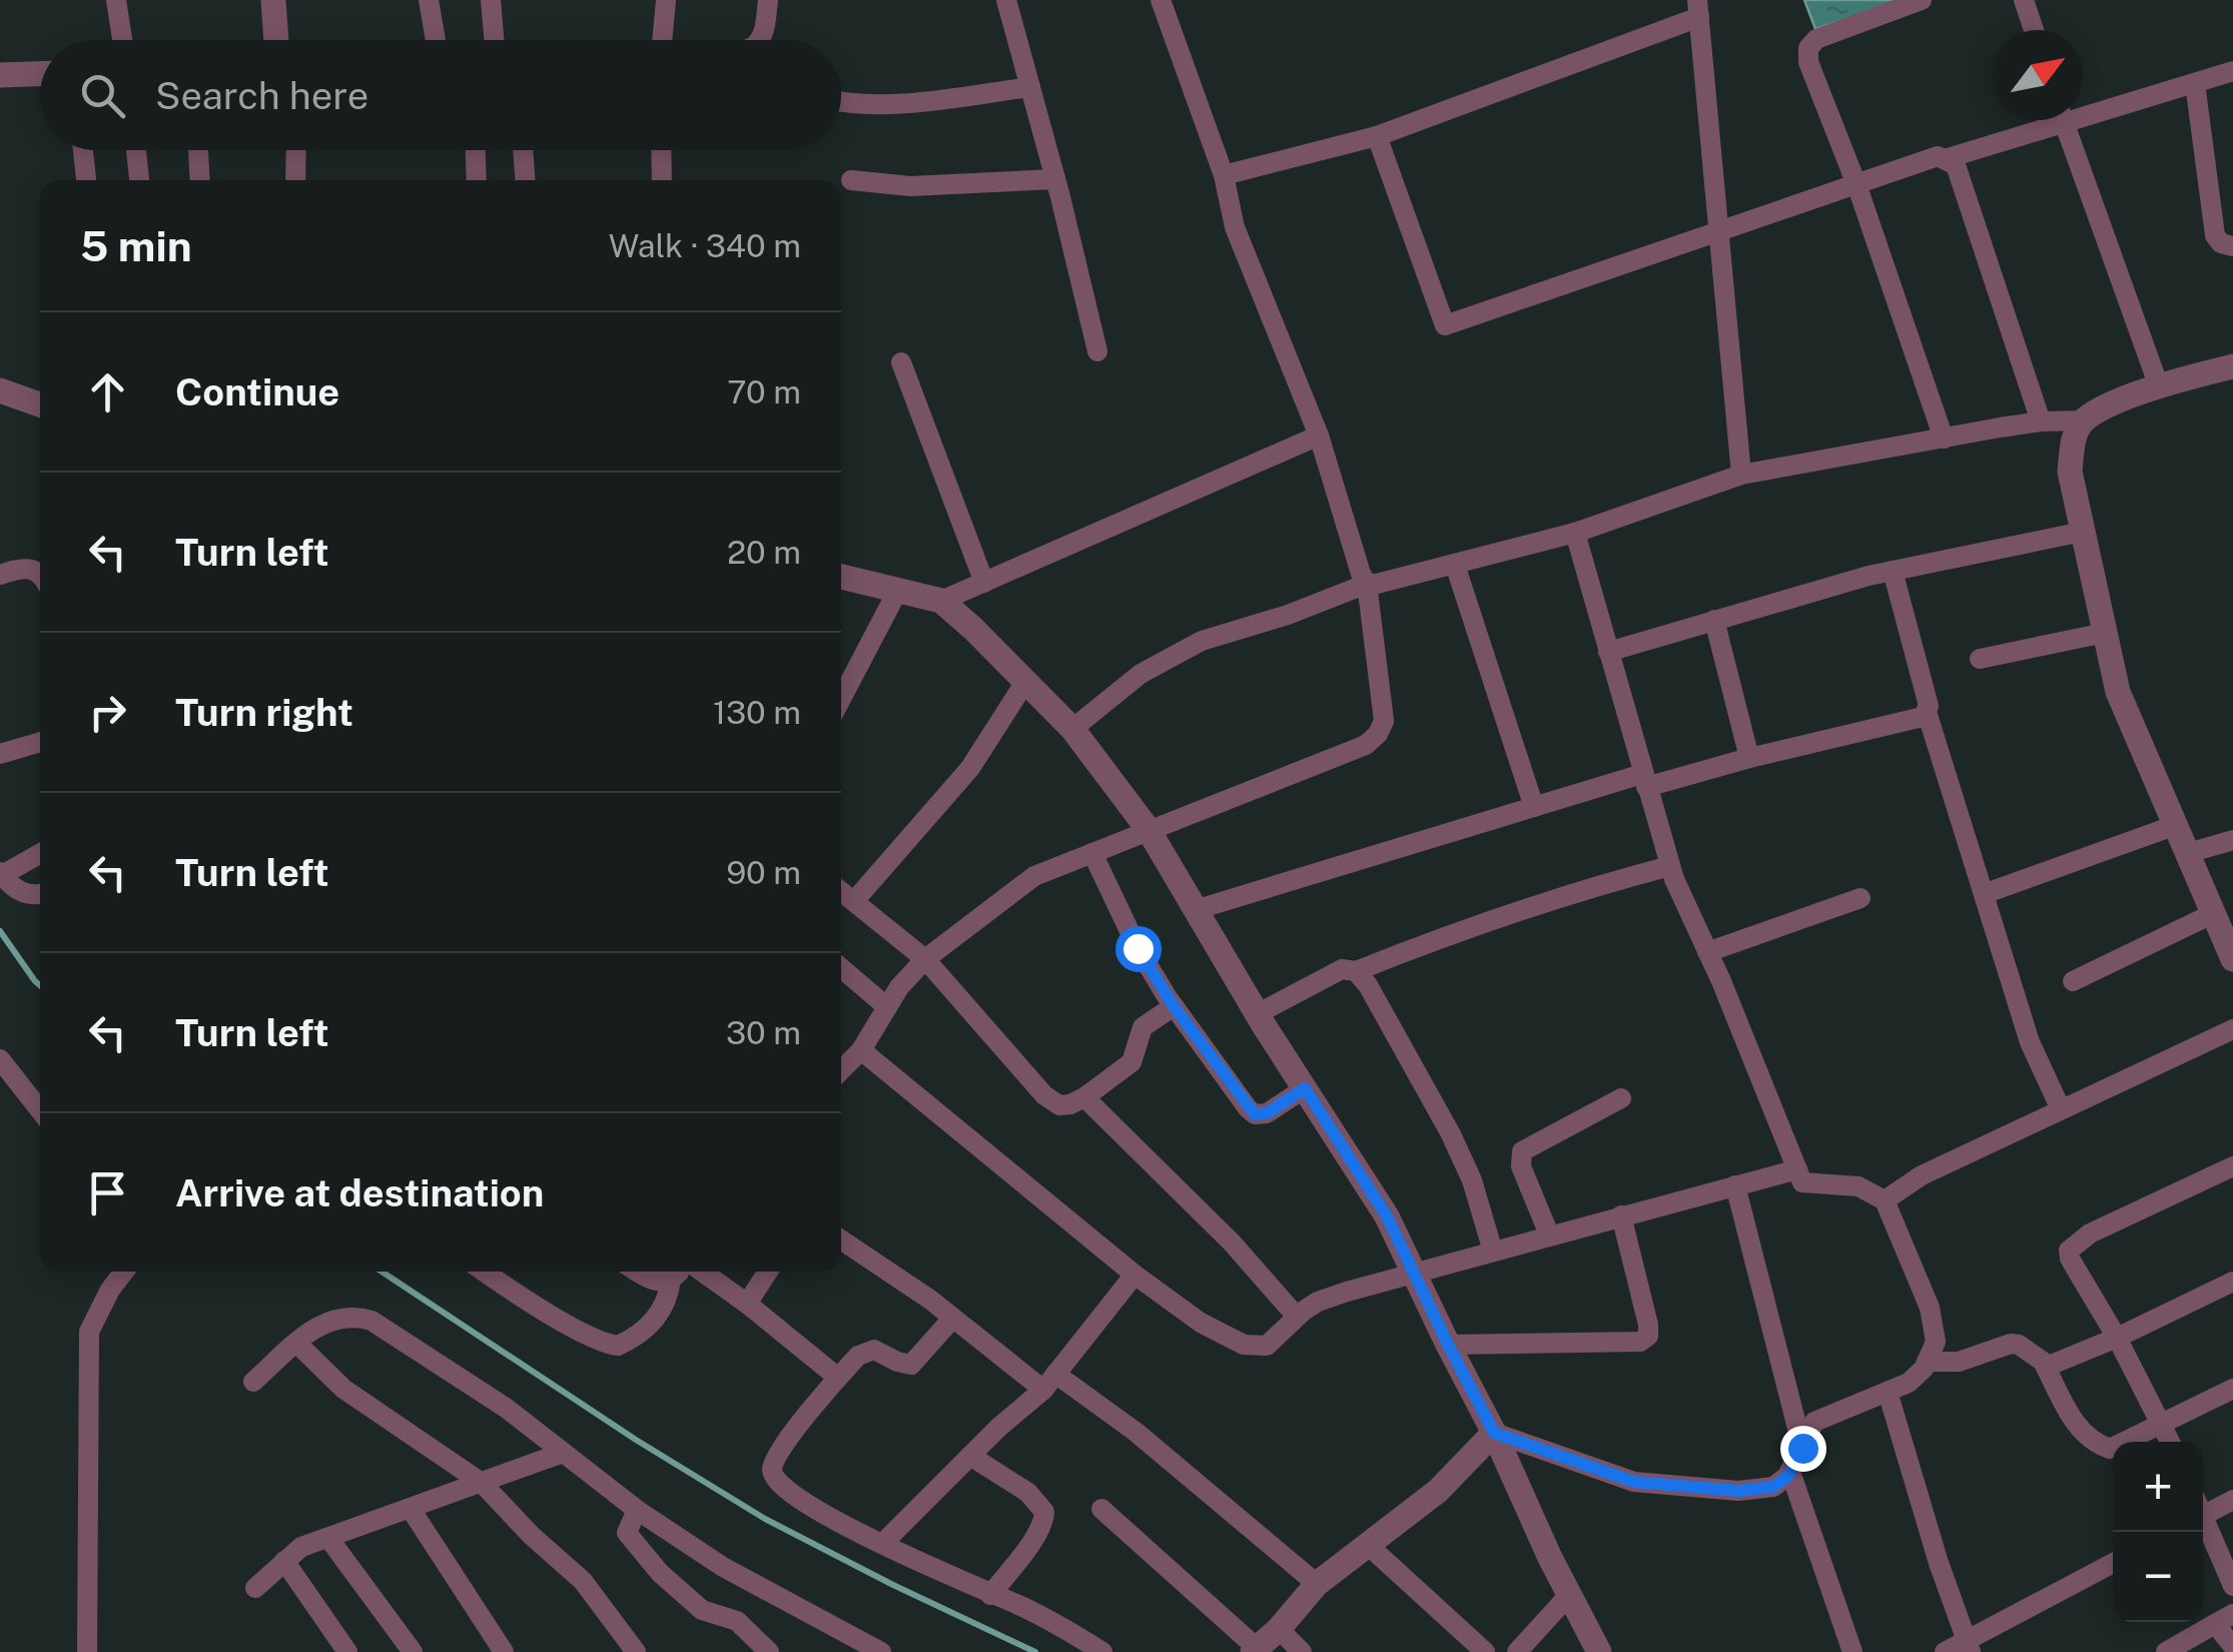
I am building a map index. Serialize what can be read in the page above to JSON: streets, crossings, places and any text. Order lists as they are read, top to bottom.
{
  "north": "top right",
  "page": {
    "search": "Search here",
    "heading": ["5 min", "Walk · 340 m"],
    "list": [
      ["Continue", "70 m"],
      ["Turn left", "20 m"],
      ["Turn right", "130 m"],
      ["Turn left", "90 m"],
      ["Turn left", "30 m"],
      "Arrive at destination"
    ],
    "map_buttons": ["+", "−"]
  }
}
